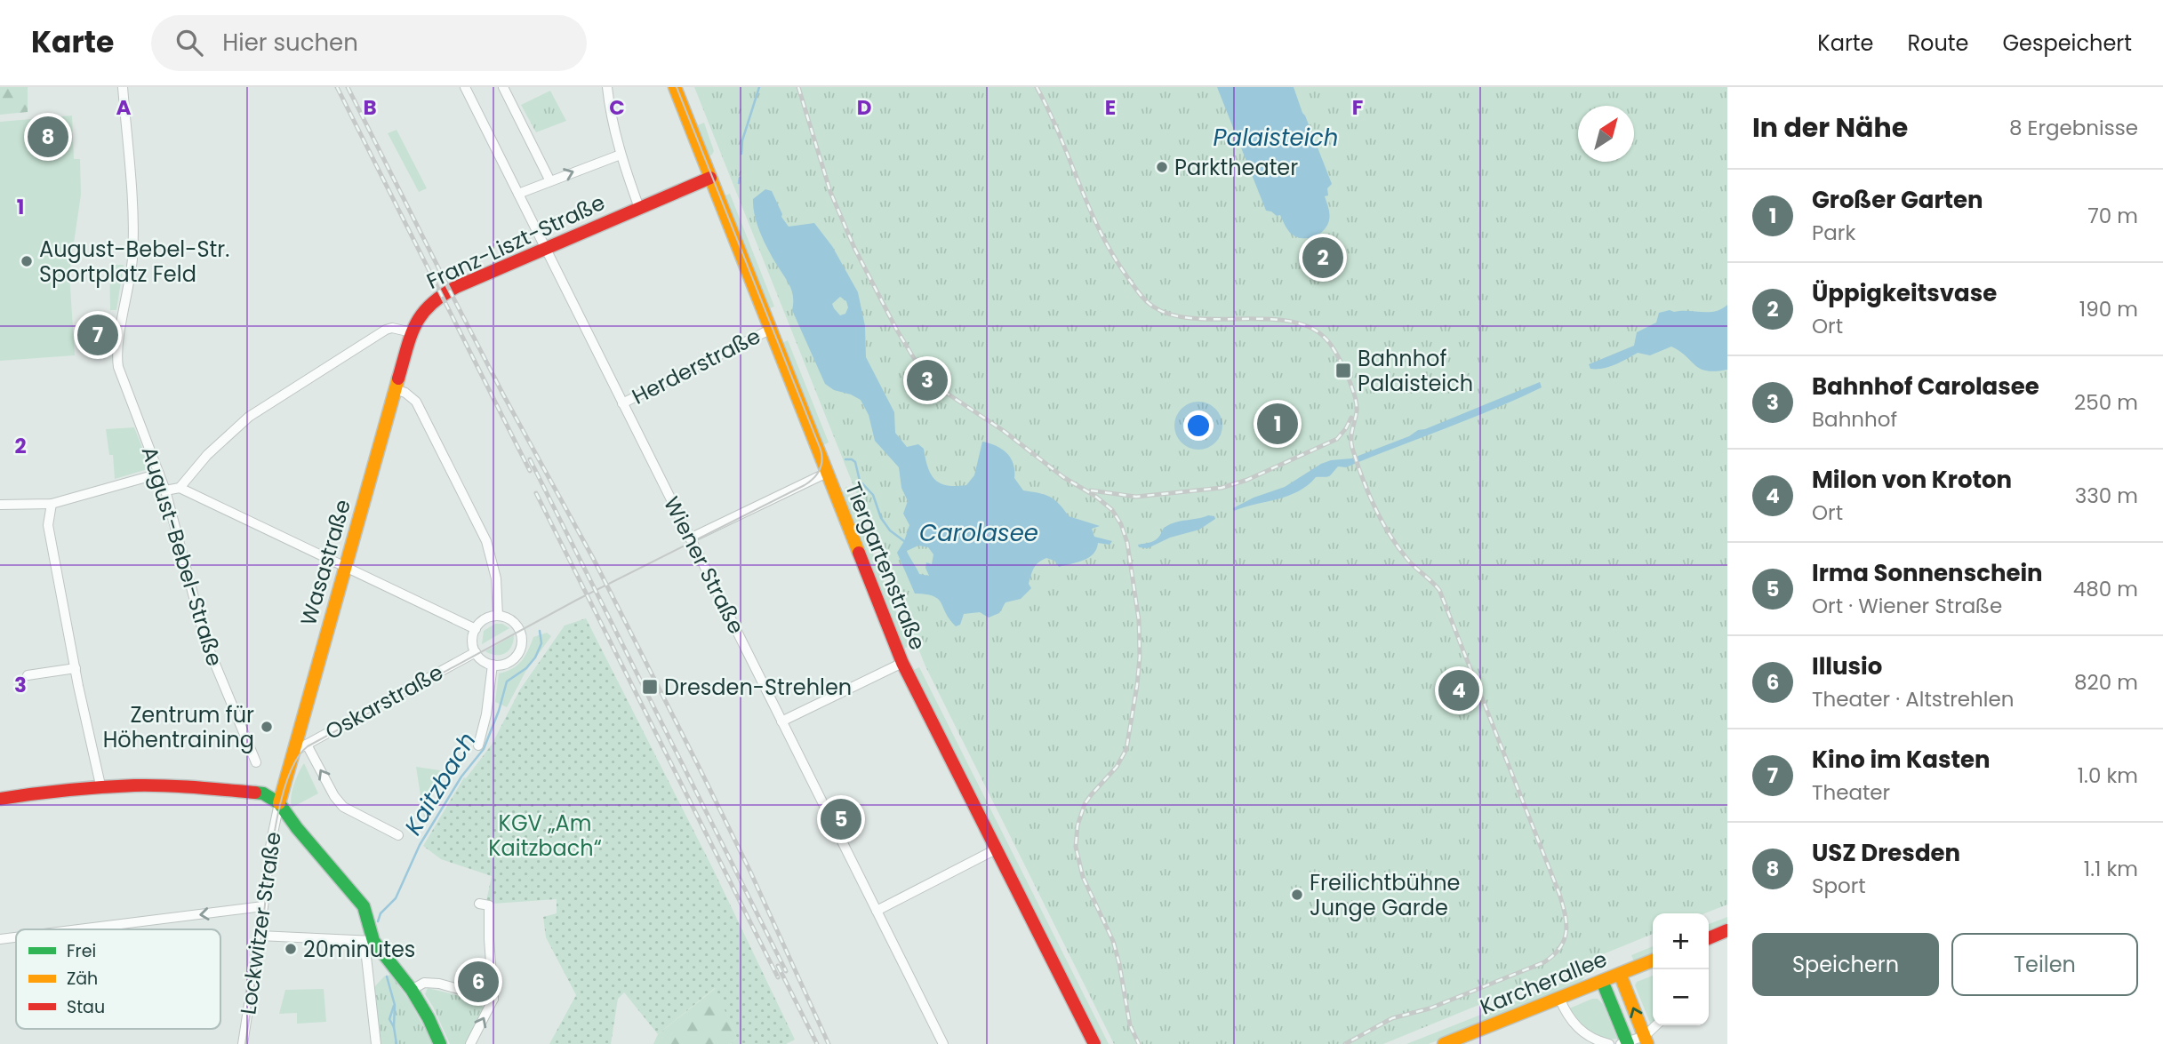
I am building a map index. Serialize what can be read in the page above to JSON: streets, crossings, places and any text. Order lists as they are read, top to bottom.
{
  "streets": {
    "main road": [
      "Franz-Liszt-Straße",
      "Wasastraße",
      "Tiergartenstraße",
      "Karcherallee"
    ],
    "street": [
      "Herderstraße",
      "August-Bebel-Straße",
      "Wiener Straße",
      "Oskarstraße",
      "Lockwitzer Straße"
    ]
  },
  "crossings": [
    ["Franz-Liszt-Straße", "Wasastraße"],
    ["Franz-Liszt-Straße", "Wiener Straße"],
    ["Franz-Liszt-Straße", "Tiergartenstraße"],
    ["Herderstraße", "Wiener Straße"],
    ["Herderstraße", "Tiergartenstraße"],
    ["Wasastraße", "Oskarstraße"],
    ["Wasastraße", "Lockwitzer Straße"]
  ],
  "water": ["Palaisteich", "Carolasee", "Kaitzbach"],
  "parks": ["KGV „Am Kaitzbach“"],
  "places": {
    "other": [
      "Parktheater",
      "August-Bebel-Str. Sportplatz Feld",
      "Zentrum für Höhentraining",
      "Freilichtbühne Junge Garde",
      "20minutes"
    ],
    "transit": ["Bahnhof Palaisteich", "Dresden-Strehlen"]
  },
  "legend": ["Frei", "Zäh", "Stau"],
  "north": "top right",
  "page": {
    "header": "Karte",
    "search": "Hier suchen",
    "nav": ["Karte", "Route", "Gespeichert"],
    "heading": ["In der Nähe", "8 Ergebnisse"],
    "pins": [
      "8",
      "2",
      "7",
      "3",
      "1",
      "4",
      "5",
      "6"
    ],
    "list": [
      {
        "mark": "1",
        "name": "Großer Garten",
        "note": "Park",
        "value": "70 m"
      },
      {
        "mark": "2",
        "name": "Üppigkeitsvase",
        "note": "Ort",
        "value": "190 m"
      },
      {
        "mark": "3",
        "name": "Bahnhof Carolasee",
        "note": "Bahnhof",
        "value": "250 m"
      },
      {
        "mark": "4",
        "name": "Milon von Kroton",
        "note": "Ort",
        "value": "330 m"
      },
      {
        "mark": "5",
        "name": "Irma Sonnenschein",
        "note": "Ort · Wiener Straße",
        "value": "480 m"
      },
      {
        "mark": "6",
        "name": "Illusio",
        "note": "Theater · Altstrehlen",
        "value": "820 m"
      },
      {
        "mark": "7",
        "name": "Kino im Kasten",
        "note": "Theater",
        "value": "1.0 km"
      },
      {
        "mark": "8",
        "name": "USZ Dresden",
        "note": "Sport",
        "value": "1.1 km"
      }
    ],
    "map_buttons": ["+", "−"],
    "buttons": ["Speichern", "Teilen"]
  },
  "grid": {
    "columns": [
      "A",
      "B",
      "C",
      "D",
      "E",
      "F"
    ],
    "rows": ["1", "2", "3"]
  }
}
